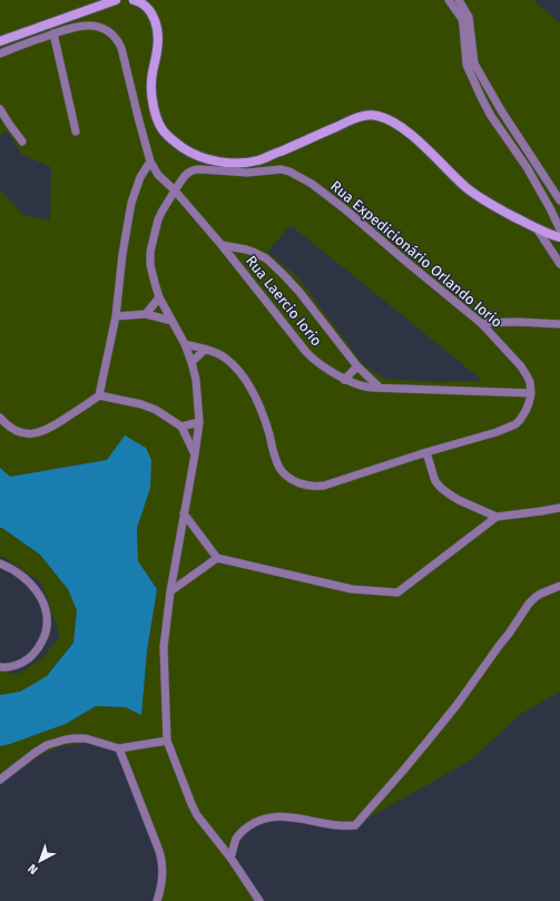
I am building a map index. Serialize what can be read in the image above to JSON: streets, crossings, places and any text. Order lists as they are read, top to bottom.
{
  "streets": {
    "street": ["Rua Expedicionário Orlando Iorio", "Rua Laercio Iorio"]
  },
  "crossings": [
    ["Rua Expedicionário Orlando Iorio", "Rua Laercio Iorio"]
  ],
  "north": "bottom left"
}
